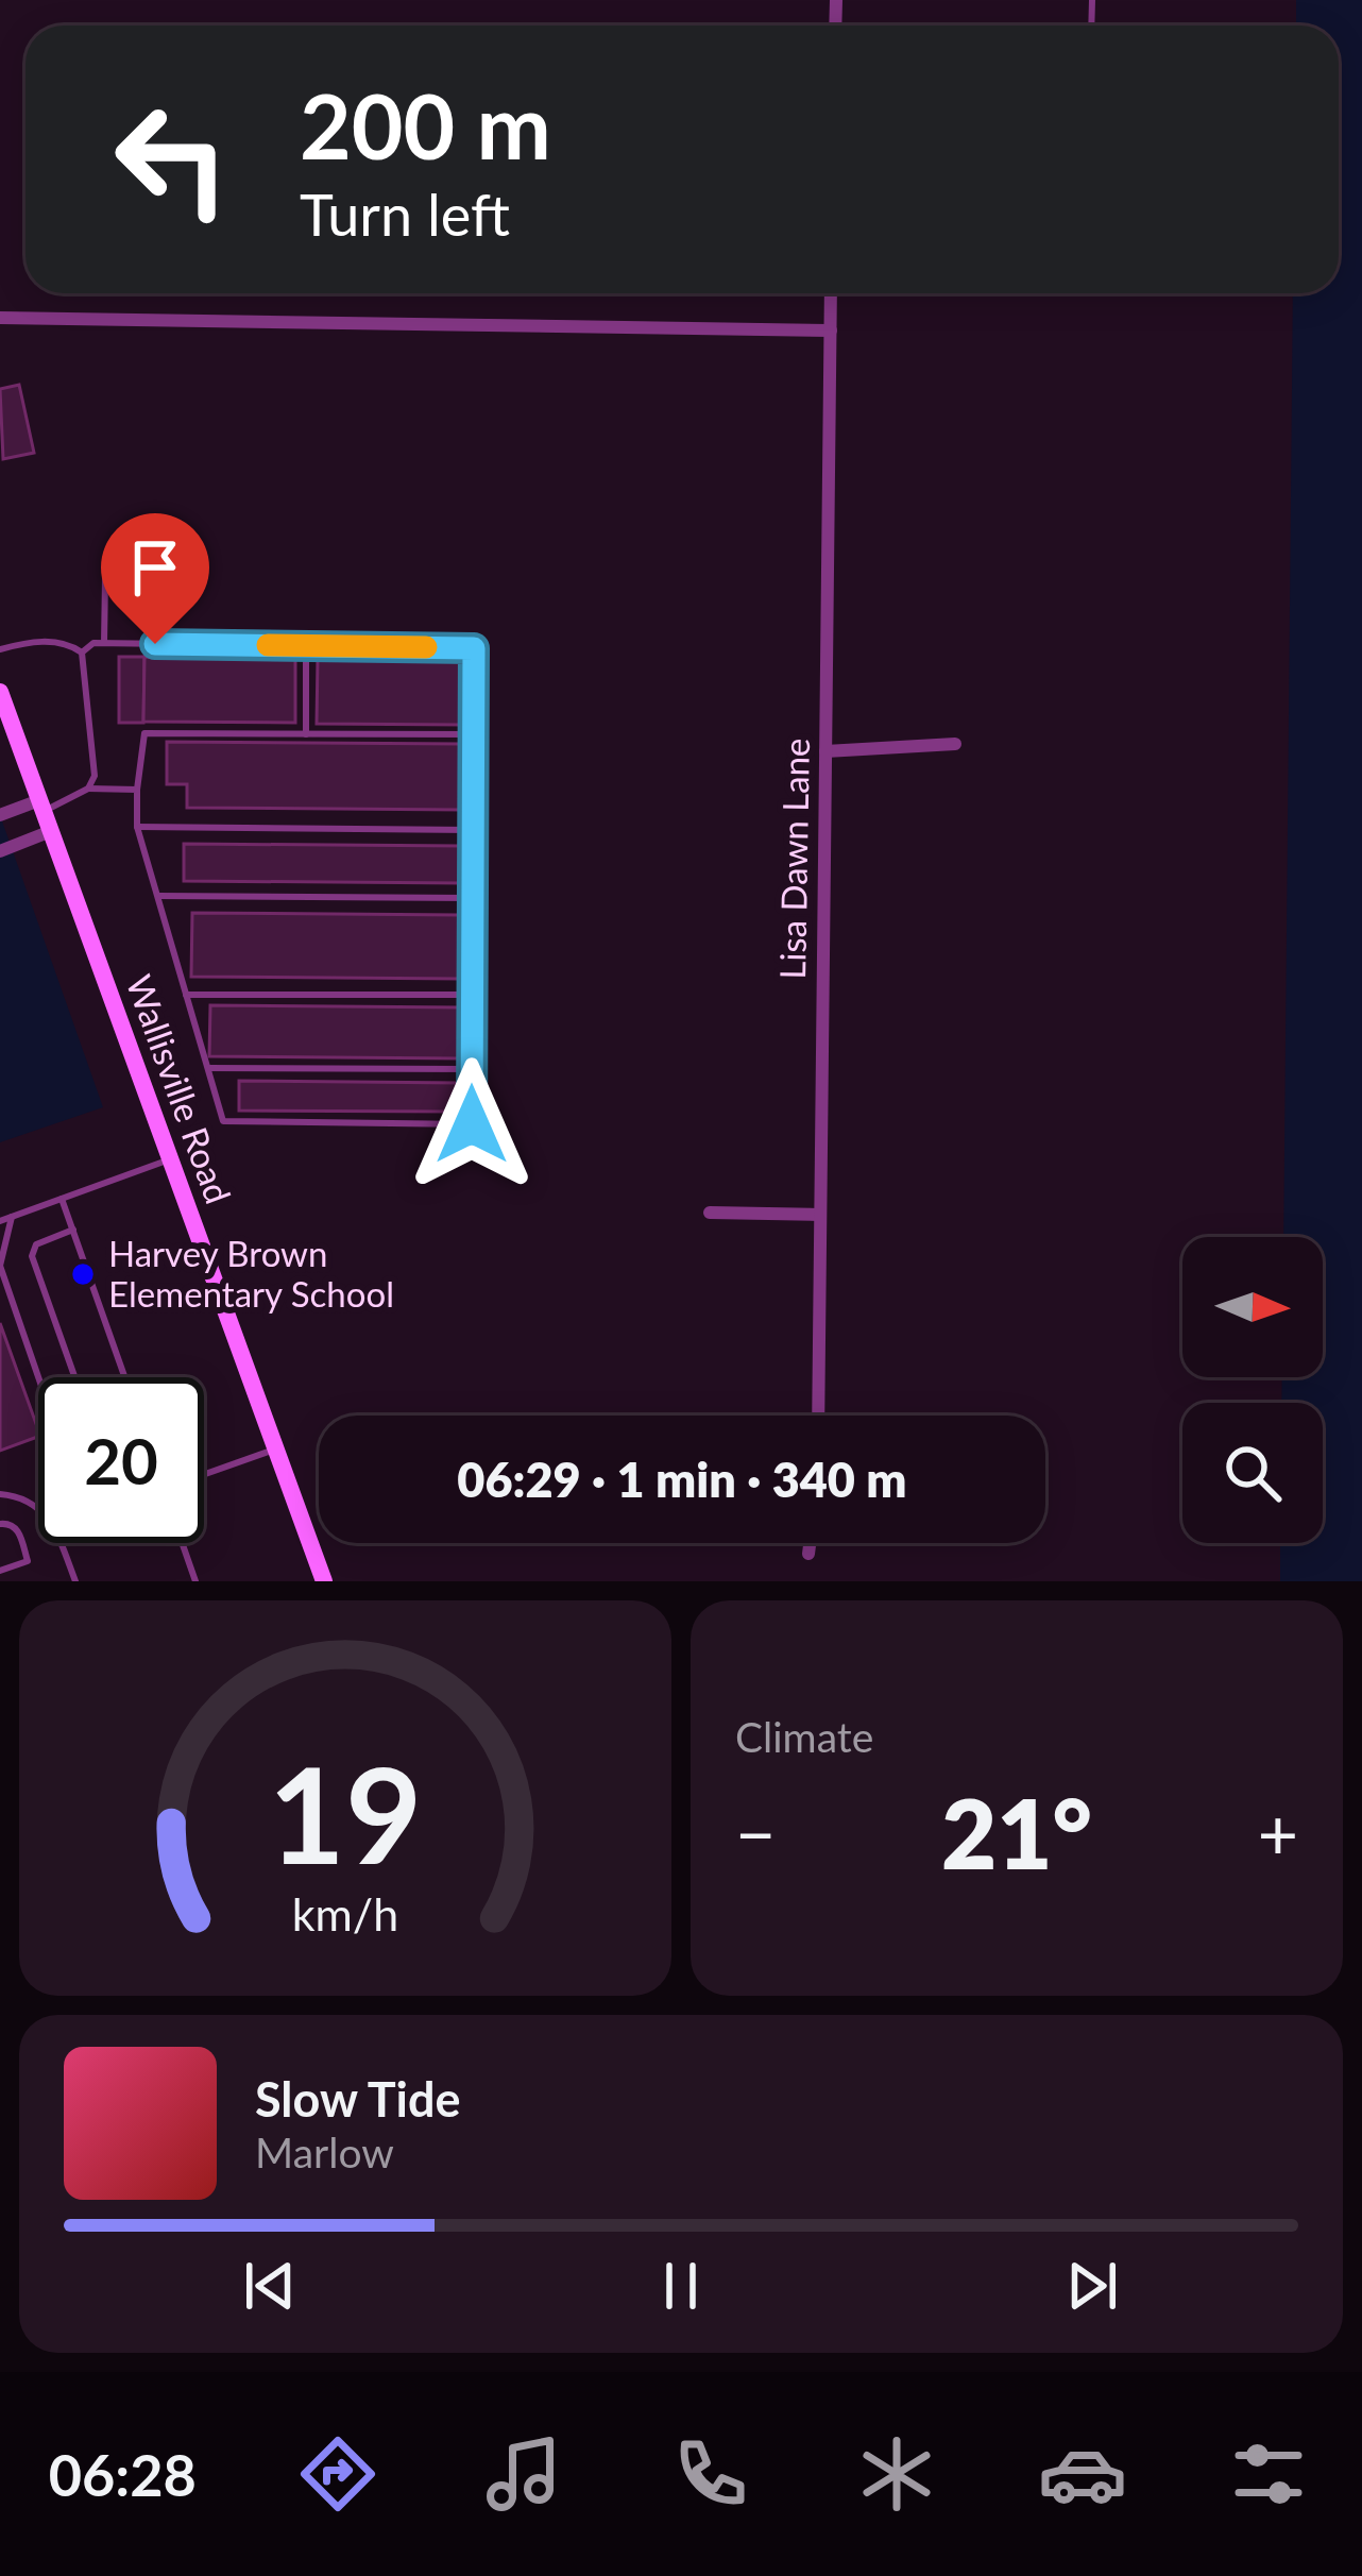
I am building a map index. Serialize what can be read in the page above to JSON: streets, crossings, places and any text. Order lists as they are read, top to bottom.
{
  "streets": {
    "main road": ["Wallisville Road"],
    "street": ["Lisa Dawn Lane"]
  },
  "places": ["Harvey Brown Elementary School"],
  "north": "right",
  "page": {
    "turn": ["200 m", "Turn left"],
    "limit": "20",
    "trip": "06:29 · 1 min · 340 m",
    "tile": "Climate",
    "heat": ["−", "21°", "+"],
    "song": ["Slow Tide", "Marlow"],
    "tabs": "06:28",
    "gauge": ["19", "km/h"]
  }
}
